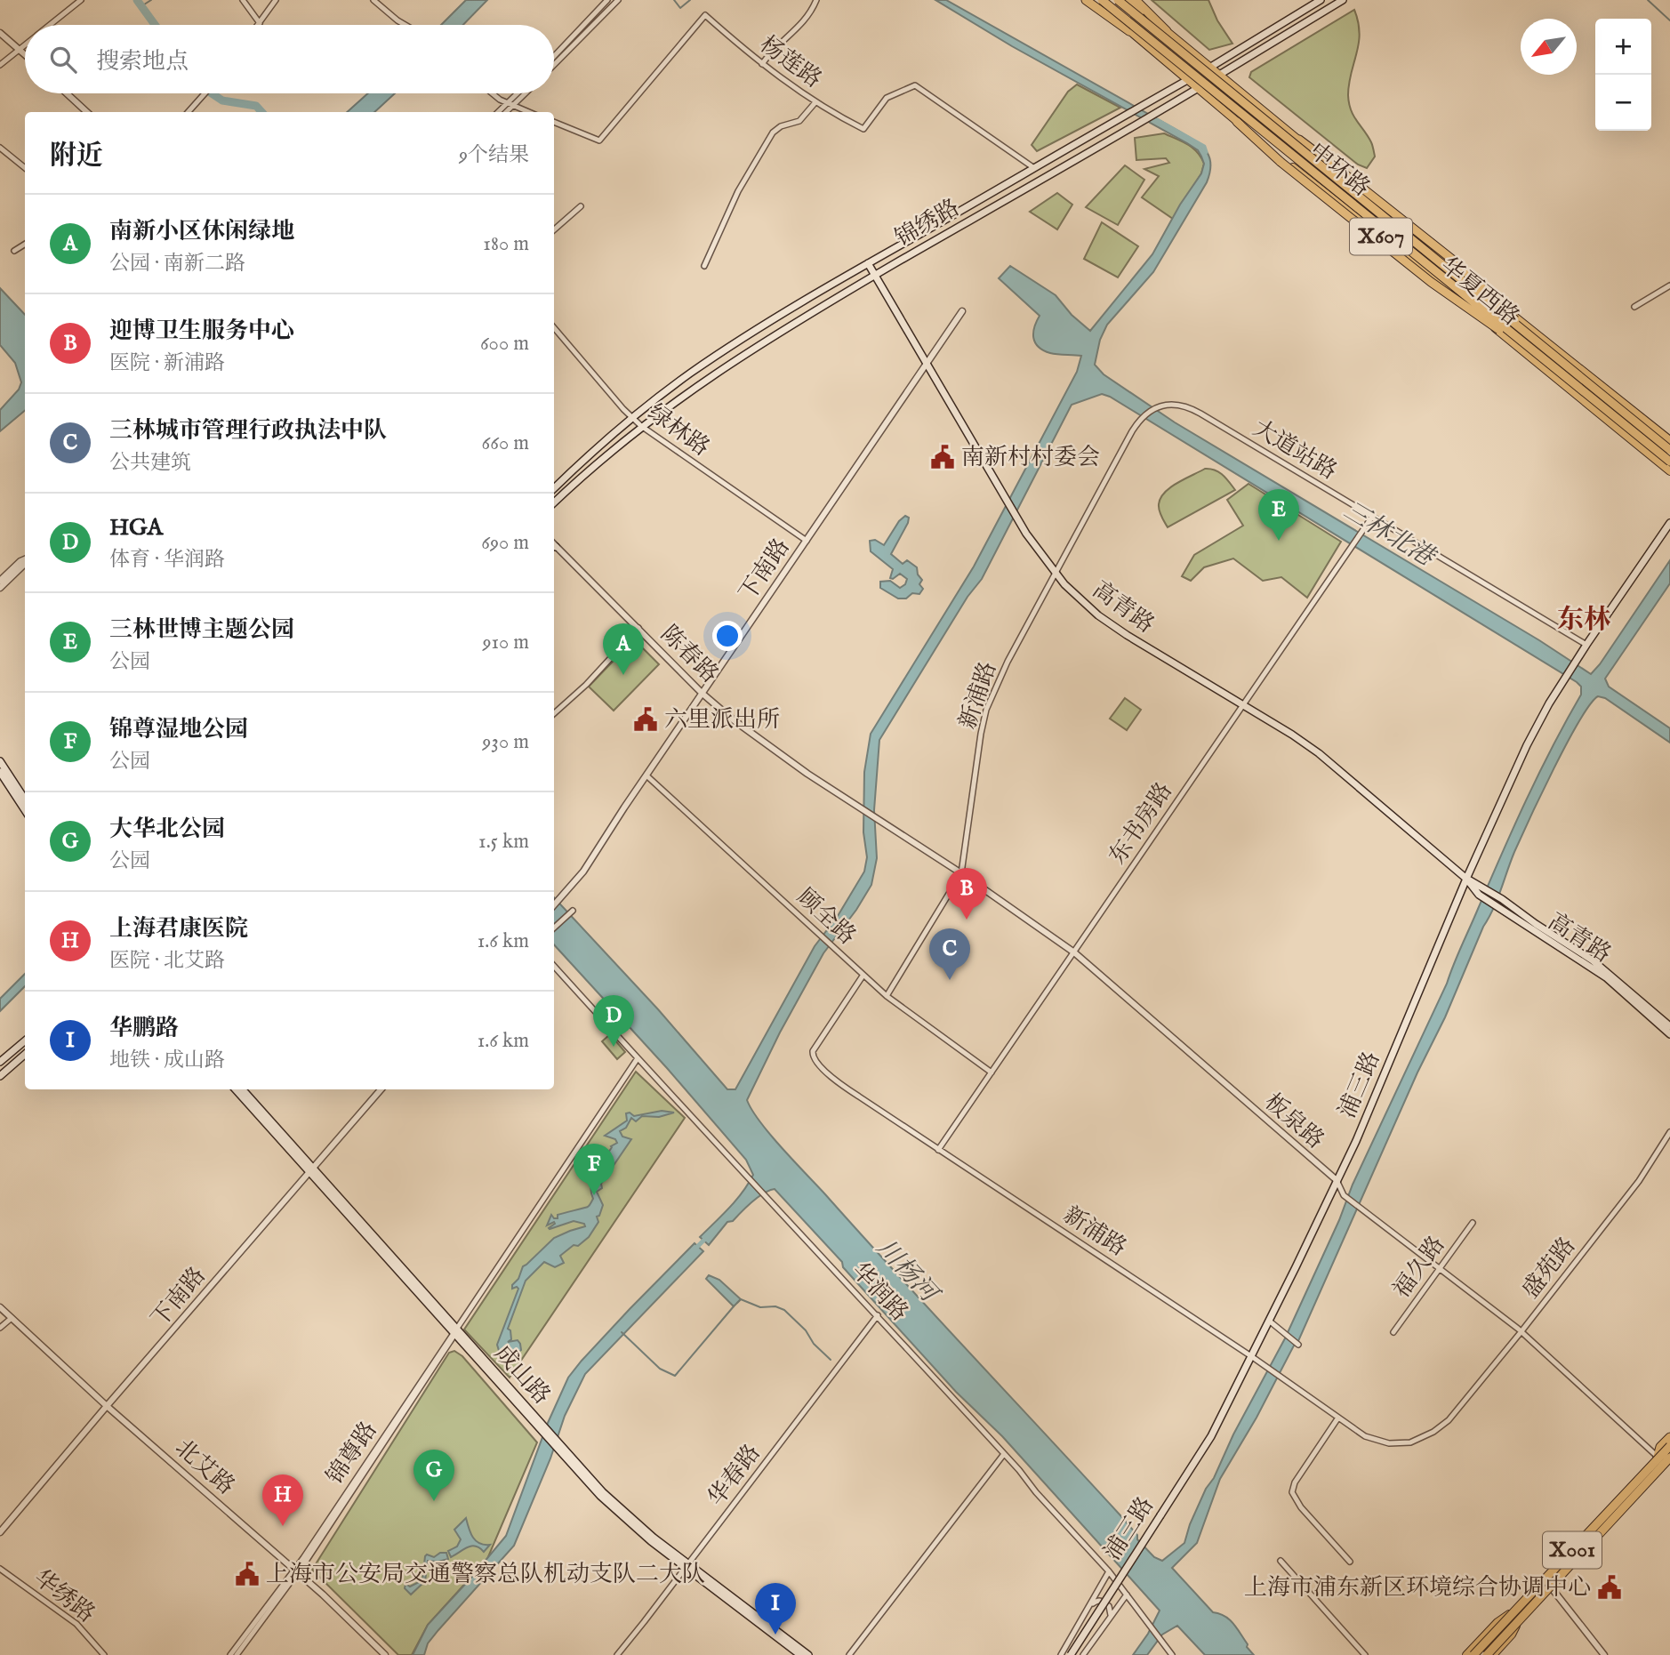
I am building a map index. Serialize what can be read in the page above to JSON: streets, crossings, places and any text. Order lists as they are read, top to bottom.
{
  "streets": {
    "highway": ["中环路", "X001"],
    "main road": [
      "锦绣路",
      "X607",
      "华夏西路",
      "高青路",
      "浦三路",
      "成山路"
    ],
    "street": [
      "杨莲路",
      "绿林路",
      "大道站路",
      "下南路",
      "陈春路",
      "新浦路",
      "东书房路",
      "顾全路",
      "板泉路",
      "福久路",
      "盛苑路",
      "华润路",
      "锦尊路",
      "北艾路",
      "华春路",
      "华绣路"
    ]
  },
  "crossings": [
    ["杨莲路", "锦绣路"],
    ["锦绣路", "华夏西路"],
    ["锦绣路", "绿林路"],
    ["锦绣路", "高青路"],
    ["绿林路", "下南路"],
    ["大道站路", "新浦路"],
    ["大道站路", "东书房路"],
    ["大道站路", "浦三路"],
    ["下南路", "高青路"],
    ["下南路", "陈春路"],
    ["下南路", "顾全路"],
    ["下南路", "成山路"],
    ["下南路", "北艾路"],
    ["高青路", "新浦路"],
    ["高青路", "东书房路"],
    ["高青路", "浦三路"],
    ["陈春路", "板泉路"],
    ["新浦路", "东书房路"],
    ["新浦路", "顾全路"],
    ["新浦路", "浦三路"],
    ["新浦路", "板泉路"],
    ["新浦路", "盛苑路"],
    ["东书房路", "顾全路"],
    ["东书房路", "板泉路"],
    ["浦三路", "板泉路"],
    ["板泉路", "福久路"],
    ["板泉路", "盛苑路"],
    ["板泉路", "X001"],
    ["华润路", "锦尊路"],
    ["华润路", "华春路"],
    ["成山路", "锦尊路"],
    ["成山路", "华春路"],
    ["锦尊路", "北艾路"]
  ],
  "districts": ["东林"],
  "water": ["三林北港", "川杨河"],
  "places": {
    "public building": [
      "南新村村委会",
      "六里派出所",
      "上海市公安局交通警察总队机动支队二大队",
      "上海市浦东新区环境综合协调中心"
    ]
  },
  "north": "bottom left",
  "page": {
    "map_buttons": ["+", "−"],
    "search": "搜索地点",
    "heading": ["附近", "9个结果"],
    "list": [
      {
        "mark": "A",
        "name": "南新小区休闲绿地",
        "note": "公园 · 南新二路",
        "value": "180 m"
      },
      {
        "mark": "B",
        "name": "迎博卫生服务中心",
        "note": "医院 · 新浦路",
        "value": "600 m"
      },
      {
        "mark": "C",
        "name": "三林城市管理行政执法中队",
        "note": "公共建筑",
        "value": "660 m"
      },
      {
        "mark": "D",
        "name": "HGA",
        "note": "体育 · 华润路",
        "value": "690 m"
      },
      {
        "mark": "E",
        "name": "三林世博主题公园",
        "note": "公园",
        "value": "910 m"
      },
      {
        "mark": "F",
        "name": "锦尊湿地公园",
        "note": "公园",
        "value": "930 m"
      },
      {
        "mark": "G",
        "name": "大华北公园",
        "note": "公园",
        "value": "1.5 km"
      },
      {
        "mark": "H",
        "name": "上海君康医院",
        "note": "医院 · 北艾路",
        "value": "1.6 km"
      },
      {
        "mark": "I",
        "name": "华鹏路",
        "note": "地铁 · 成山路",
        "value": "1.6 km"
      }
    ],
    "pins": [
      "E",
      "A",
      "B",
      "C",
      "D",
      "F",
      "G",
      "H",
      "I"
    ]
  }
}
